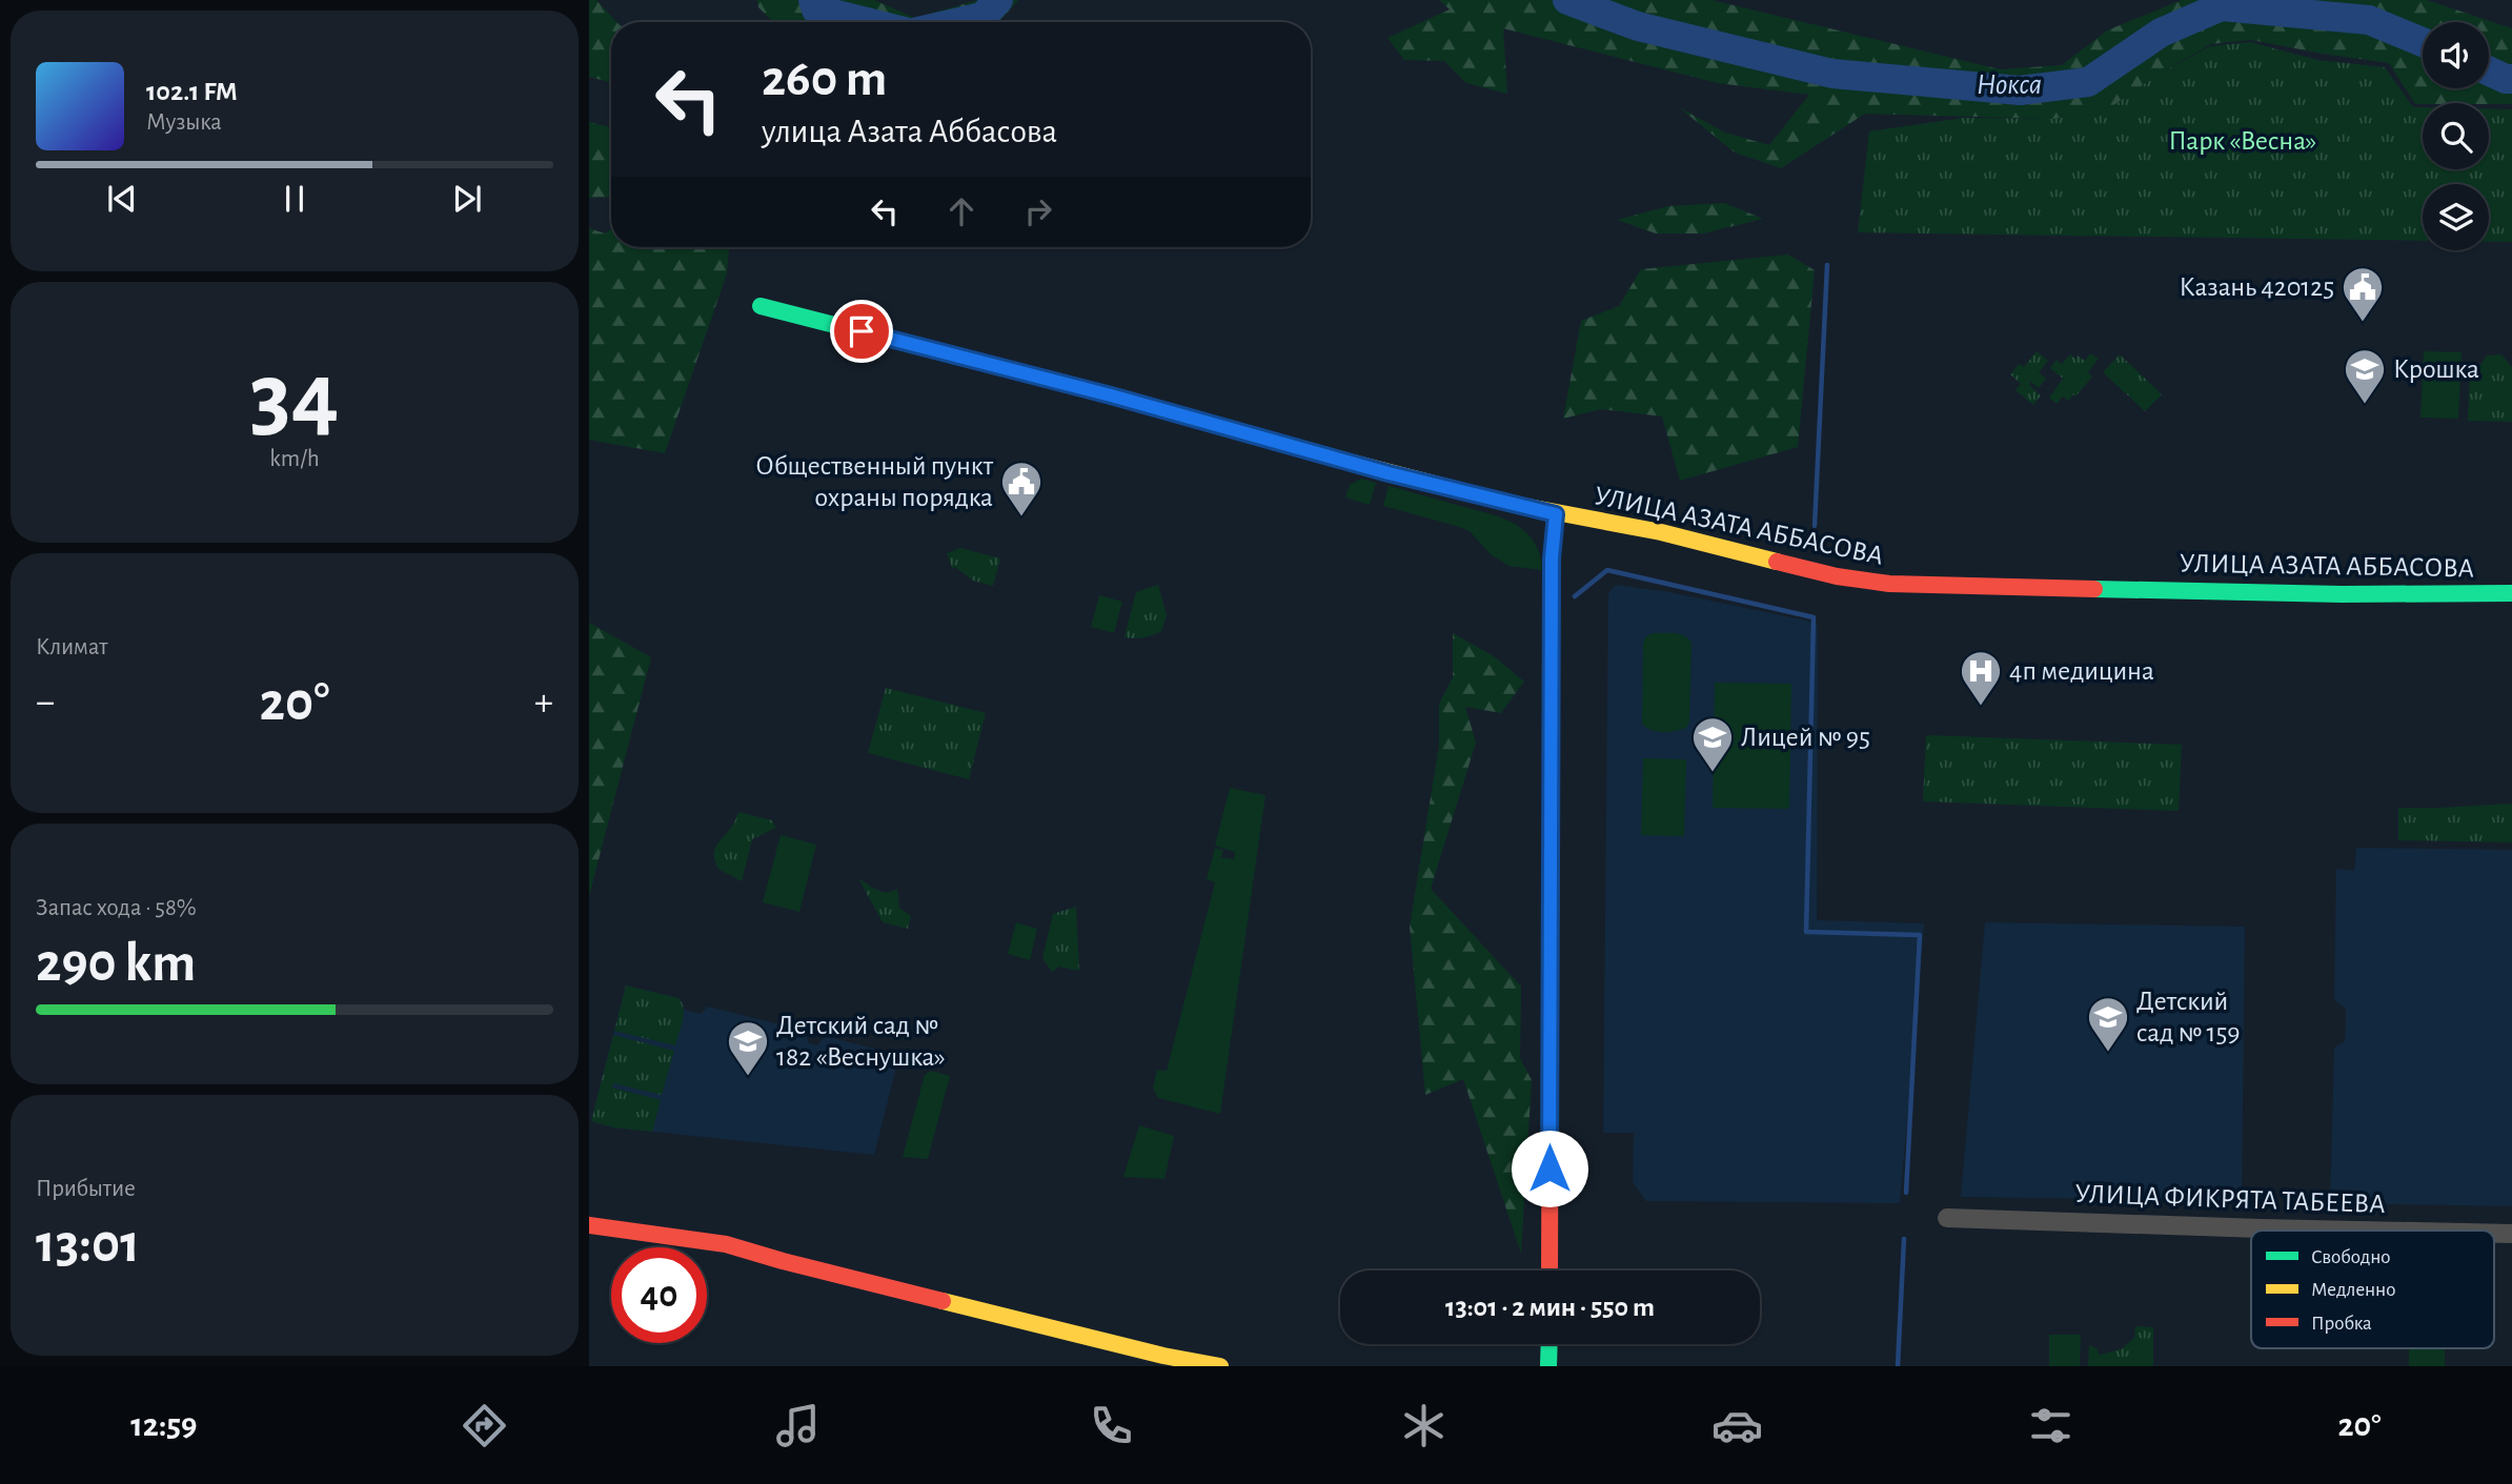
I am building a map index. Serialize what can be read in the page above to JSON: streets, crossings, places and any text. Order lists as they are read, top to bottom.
{
  "streets": {
    "street": ["УЛИЦА АЗАТА АББАСОВА", "УЛИЦА ФИКРЯТА ТАБЕЕВА"]
  },
  "water": ["Нокса"],
  "parks": ["Парк «Весна»"],
  "places": {
    "public building": ["Казань 420125", "Общественный пункт охраны порядка"],
    "school or university": [
      "Крошка",
      "Лицей № 95",
      "Детский сад № 159",
      "Детский сад № 182 «Веснушка»"
    ],
    "hospital": ["4п медицина"]
  },
  "legend": ["Свободно", "Медленно", "Пробка"],
  "page": {
    "turn": ["260 m", "улица Азата Аббасова"],
    "song": ["102.1 FM", "Музыка"],
    "tile": [
      ["34", "km/h"],
      "Климат",
      ["Запас хода · 58%", "290 km"],
      ["Прибытие", "13:01"]
    ],
    "heat": ["−", "20°", "+"],
    "limit": "40",
    "trip": "13:01 · 2 мин · 550 m",
    "tabs": ["12:59", "20°"]
  }
}
